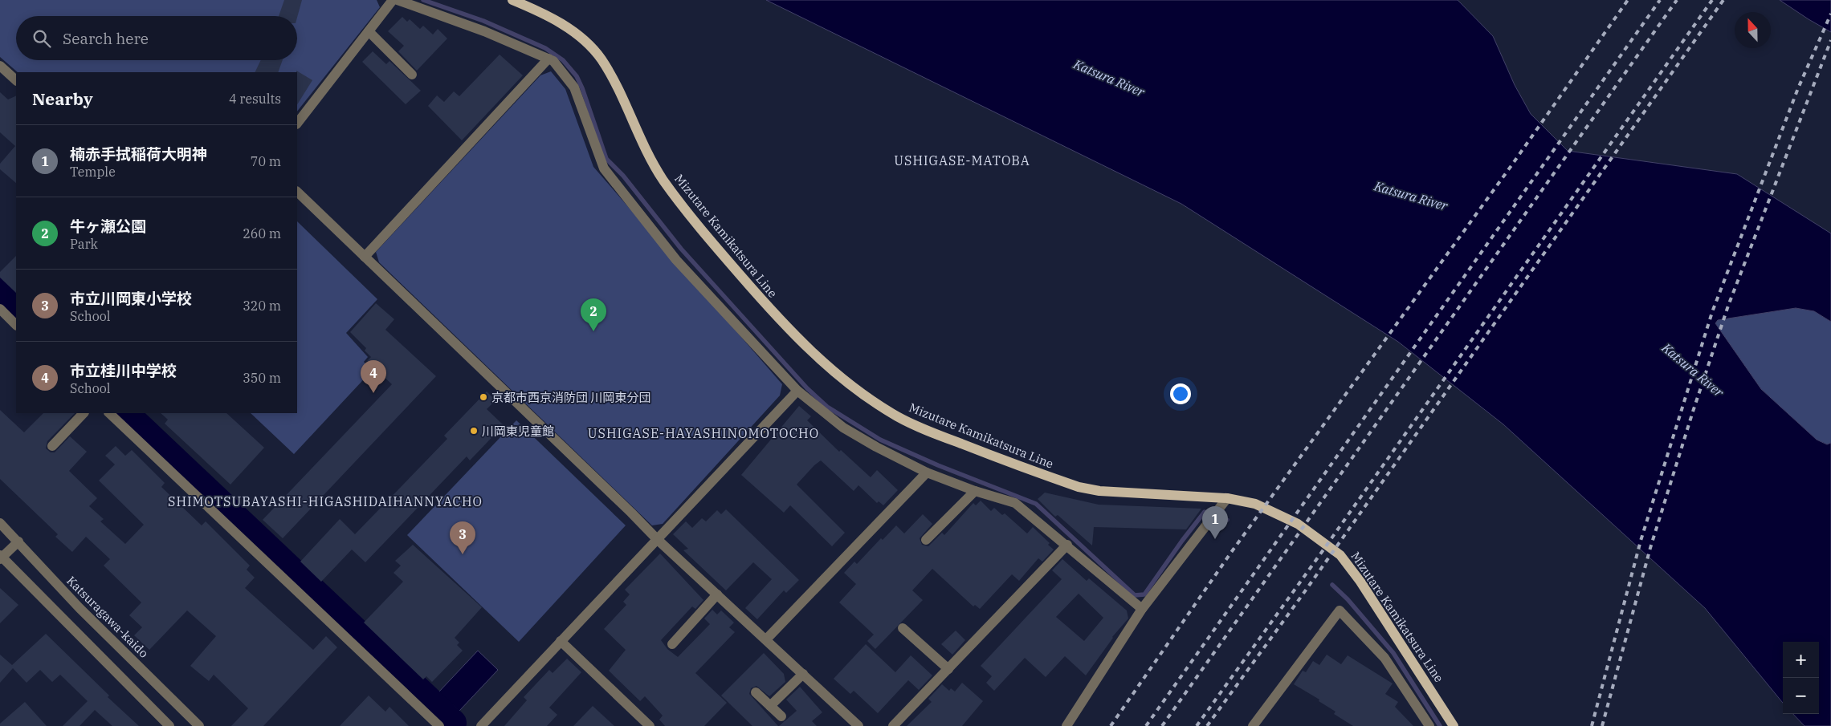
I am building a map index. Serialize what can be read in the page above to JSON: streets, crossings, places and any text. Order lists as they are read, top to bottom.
{
  "streets": {
    "main road": ["Mizutare Kamikatsura Line"],
    "street": ["Katsuragawa-kaido"]
  },
  "districts": ["USHIGASE-MATOBA", "USHIGASE-HAYASHINOMOTOCHO", "SHIMOTSUBAYASHI-HIGASHIDAIHANNYACHO"],
  "water": ["Katsura River"],
  "places": ["京都市西京消防団 川岡東分団", "川岡東児童館"],
  "north": "top",
  "page": {
    "search": "Search here",
    "heading": ["Nearby", "4 results"],
    "list": [
      {
        "mark": "1",
        "name": "楠赤手拭稲荷大明神",
        "note": "Temple",
        "value": "70 m"
      },
      {
        "mark": "2",
        "name": "牛ヶ瀬公園",
        "note": "Park",
        "value": "260 m"
      },
      {
        "mark": "3",
        "name": "市立川岡東小学校",
        "note": "School",
        "value": "320 m"
      },
      {
        "mark": "4",
        "name": "市立桂川中学校",
        "note": "School",
        "value": "350 m"
      }
    ],
    "pins": [
      "2",
      "4",
      "1",
      "3"
    ],
    "map_buttons": ["+", "−"]
  }
}
